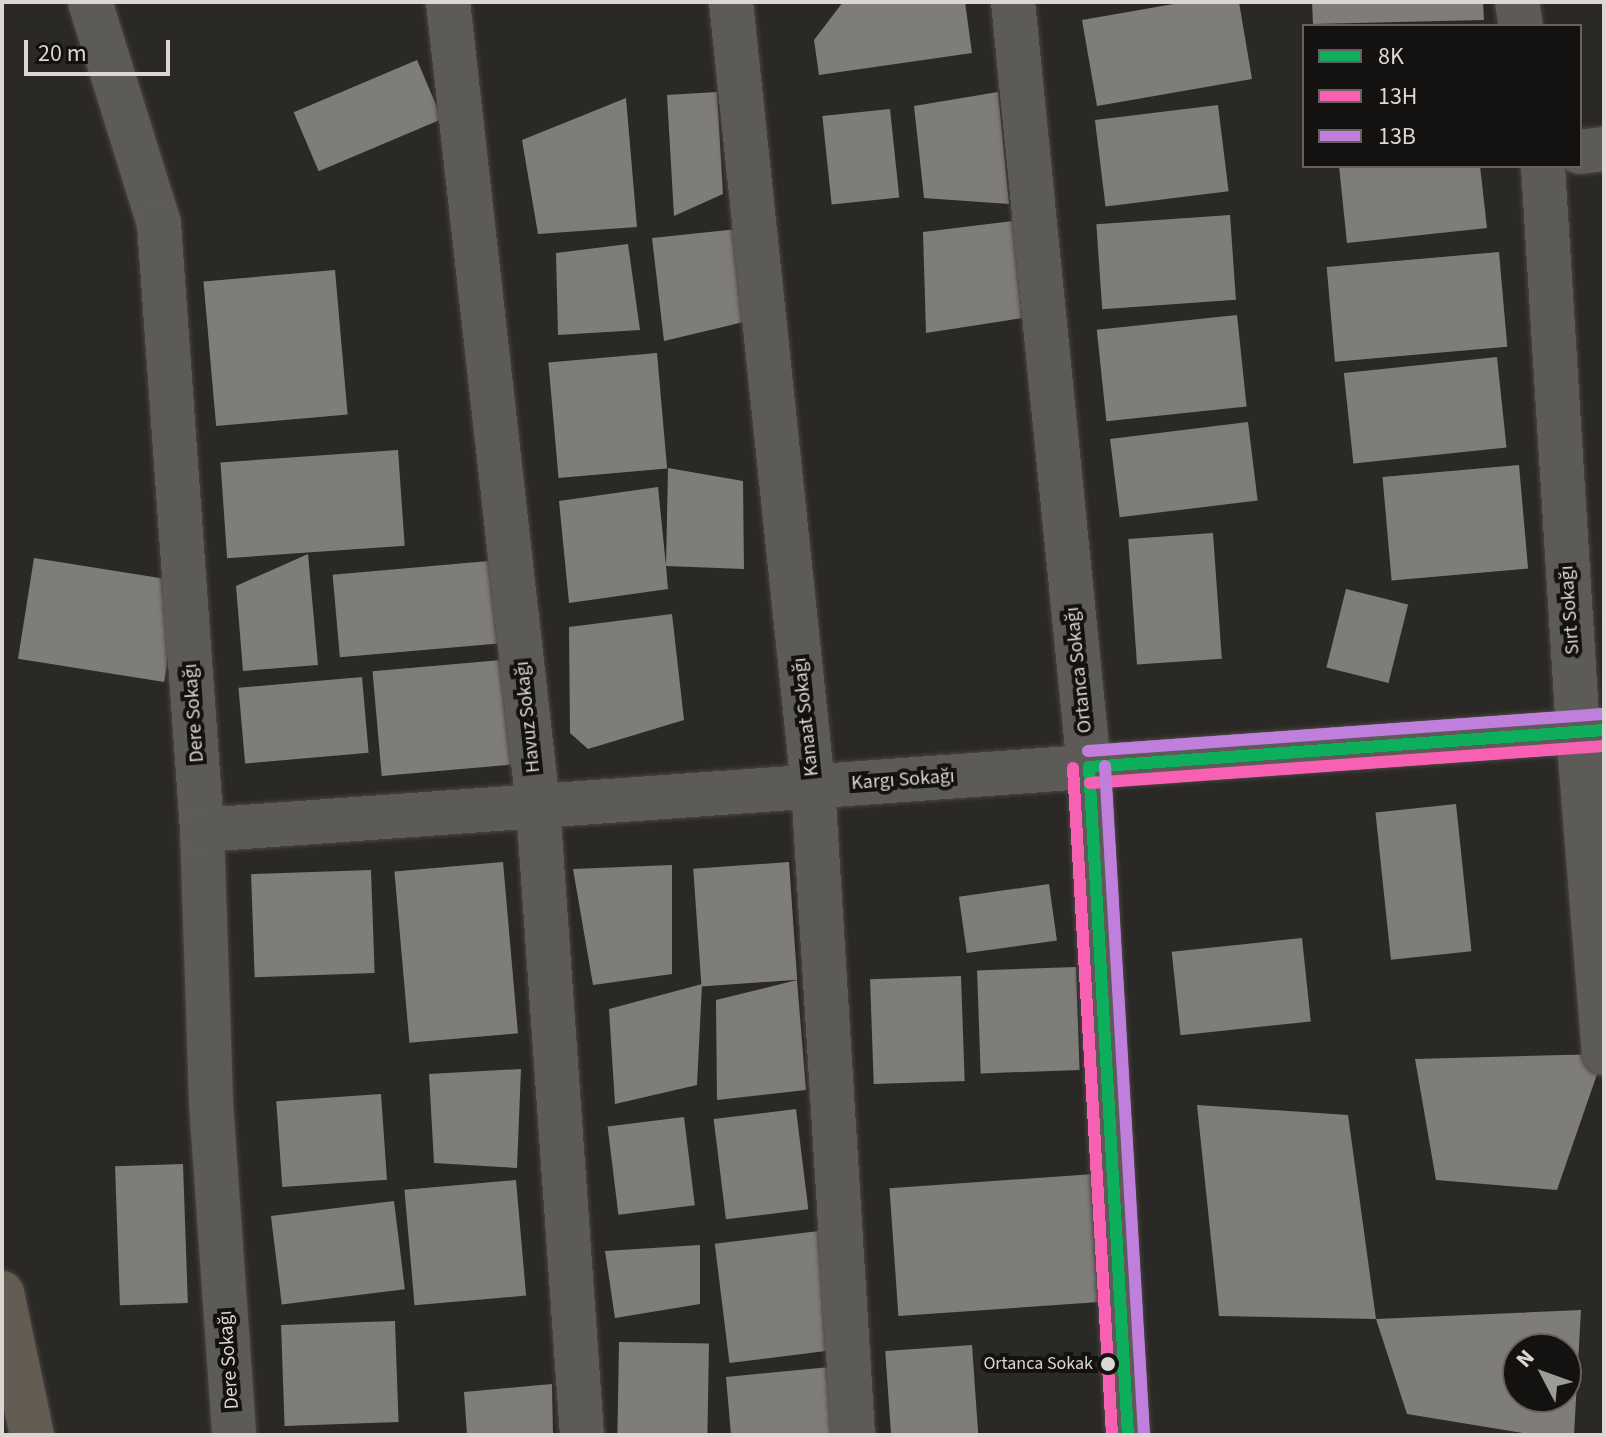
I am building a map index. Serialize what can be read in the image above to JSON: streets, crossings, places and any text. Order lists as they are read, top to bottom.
{
  "streets": {
    "street": [
      "Sırt Sokağı",
      "Ortanca Sokağı",
      "Dere Sokağı",
      "Havuz Sokağı",
      "Kanaat Sokağı",
      "Kargı Sokağı"
    ]
  },
  "crossings": [
    ["Sırt Sokağı", "Kargı Sokağı"],
    ["Ortanca Sokağı", "Kargı Sokağı"],
    ["Dere Sokağı", "Kargı Sokağı"],
    ["Havuz Sokağı", "Kargı Sokağı"],
    ["Kanaat Sokağı", "Kargı Sokağı"]
  ],
  "places": ["Ortanca Sokak"],
  "lines": ["transit line 13B", "transit line 8K", "transit line 13H"],
  "legend": ["8K", "13H", "13B"],
  "scale_bar": "20 m",
  "north": "top left"
}
